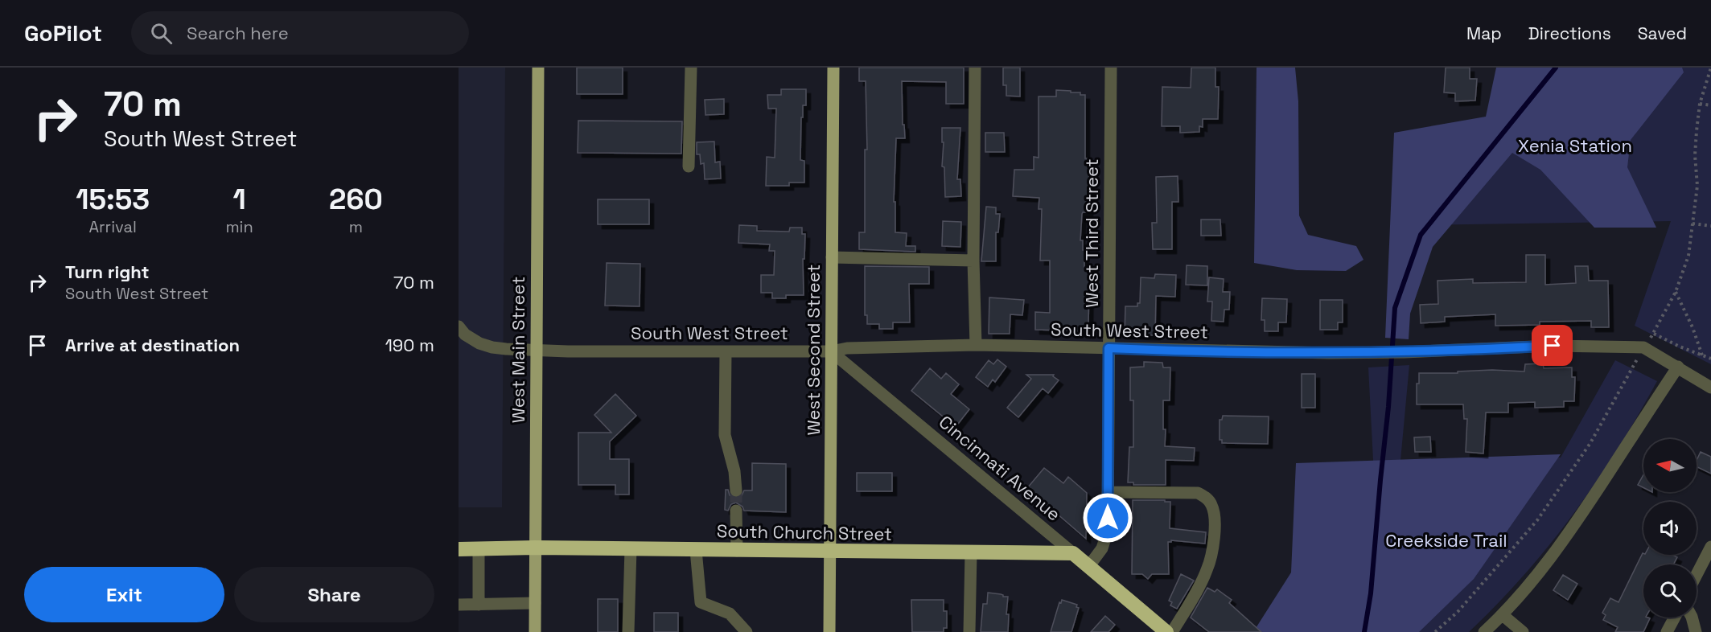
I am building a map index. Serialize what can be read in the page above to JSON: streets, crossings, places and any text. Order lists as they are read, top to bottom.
{
  "streets": {
    "highway": ["Cincinnati Avenue", "South Church Street"],
    "main road": ["West Main Street", "West Second Street"],
    "street": ["West Third Street", "South West Street"]
  },
  "crossings": [
    ["West Third Street", "South West Street"],
    ["West Third Street", "Cincinnati Avenue"],
    ["South West Street", "West Main Street"],
    ["South West Street", "West Second Street"],
    ["South West Street", "Cincinnati Avenue"],
    ["West Main Street", "South Church Street"],
    ["West Second Street", "Cincinnati Avenue"],
    ["West Second Street", "South Church Street"],
    ["Cincinnati Avenue", "South Church Street"]
  ],
  "parks": ["Xenia Station", "Creekside Trail"],
  "north": "left",
  "page": {
    "header": "GoPilot",
    "search": "Search here",
    "nav": ["Map", "Directions", "Saved"],
    "turn": ["70 m", "South West Street"],
    "eta": [
      "15:53",
      "Arrival",
      "1",
      "min",
      "260",
      "m"
    ],
    "list": [
      {
        "name": "Turn right",
        "note": "South West Street",
        "value": "70 m"
      },
      {
        "name": "Arrive at destination",
        "value": "190 m"
      }
    ],
    "buttons": ["Exit", "Share"]
  }
}
